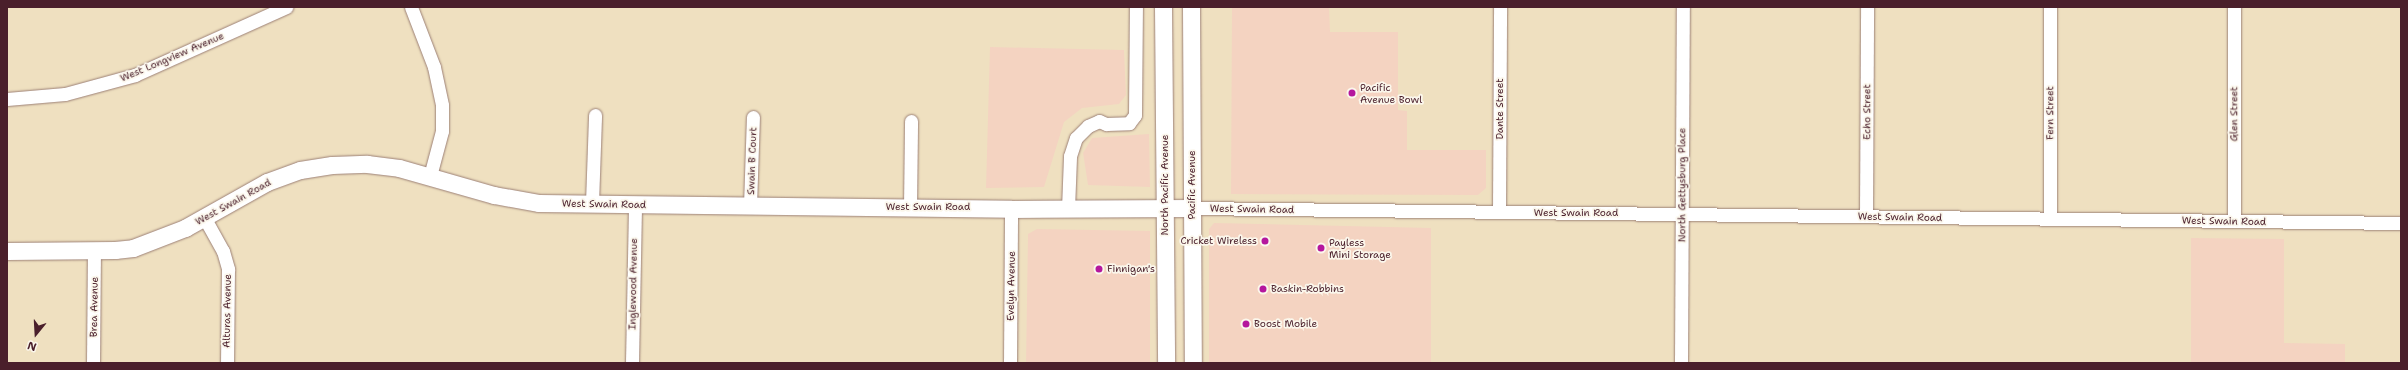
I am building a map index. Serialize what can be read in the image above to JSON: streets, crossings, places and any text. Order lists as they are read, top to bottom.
{
  "streets": {
    "main road": ["North Pacific Avenue", "Pacific Avenue", "West Swain Road"],
    "street": [
      "West Longview Avenue",
      "Dante Street",
      "Echo Street",
      "Fern Street",
      "Glen Street",
      "Swain B Court",
      "North Gettysburg Place",
      "Inglewood Avenue",
      "Evelyn Avenue",
      "Brea Avenue",
      "Alturas Avenue"
    ]
  },
  "crossings": [
    ["Dante Street", "West Swain Road"],
    ["Echo Street", "West Swain Road"],
    ["Fern Street", "West Swain Road"],
    ["Glen Street", "West Swain Road"],
    ["Swain B Court", "West Swain Road"],
    ["North Pacific Avenue", "West Swain Road"],
    ["Pacific Avenue", "West Swain Road"],
    ["North Gettysburg Place", "West Swain Road"],
    ["West Swain Road", "Inglewood Avenue"],
    ["West Swain Road", "Evelyn Avenue"],
    ["West Swain Road", "Brea Avenue"],
    ["West Swain Road", "Alturas Avenue"]
  ],
  "places": [
    "Pacific Avenue Bowl",
    "Cricket Wireless",
    "Payless Mini Storage",
    "Finnigan's",
    "Baskin-Robbins",
    "Boost Mobile"
  ],
  "north": "bottom"
}
